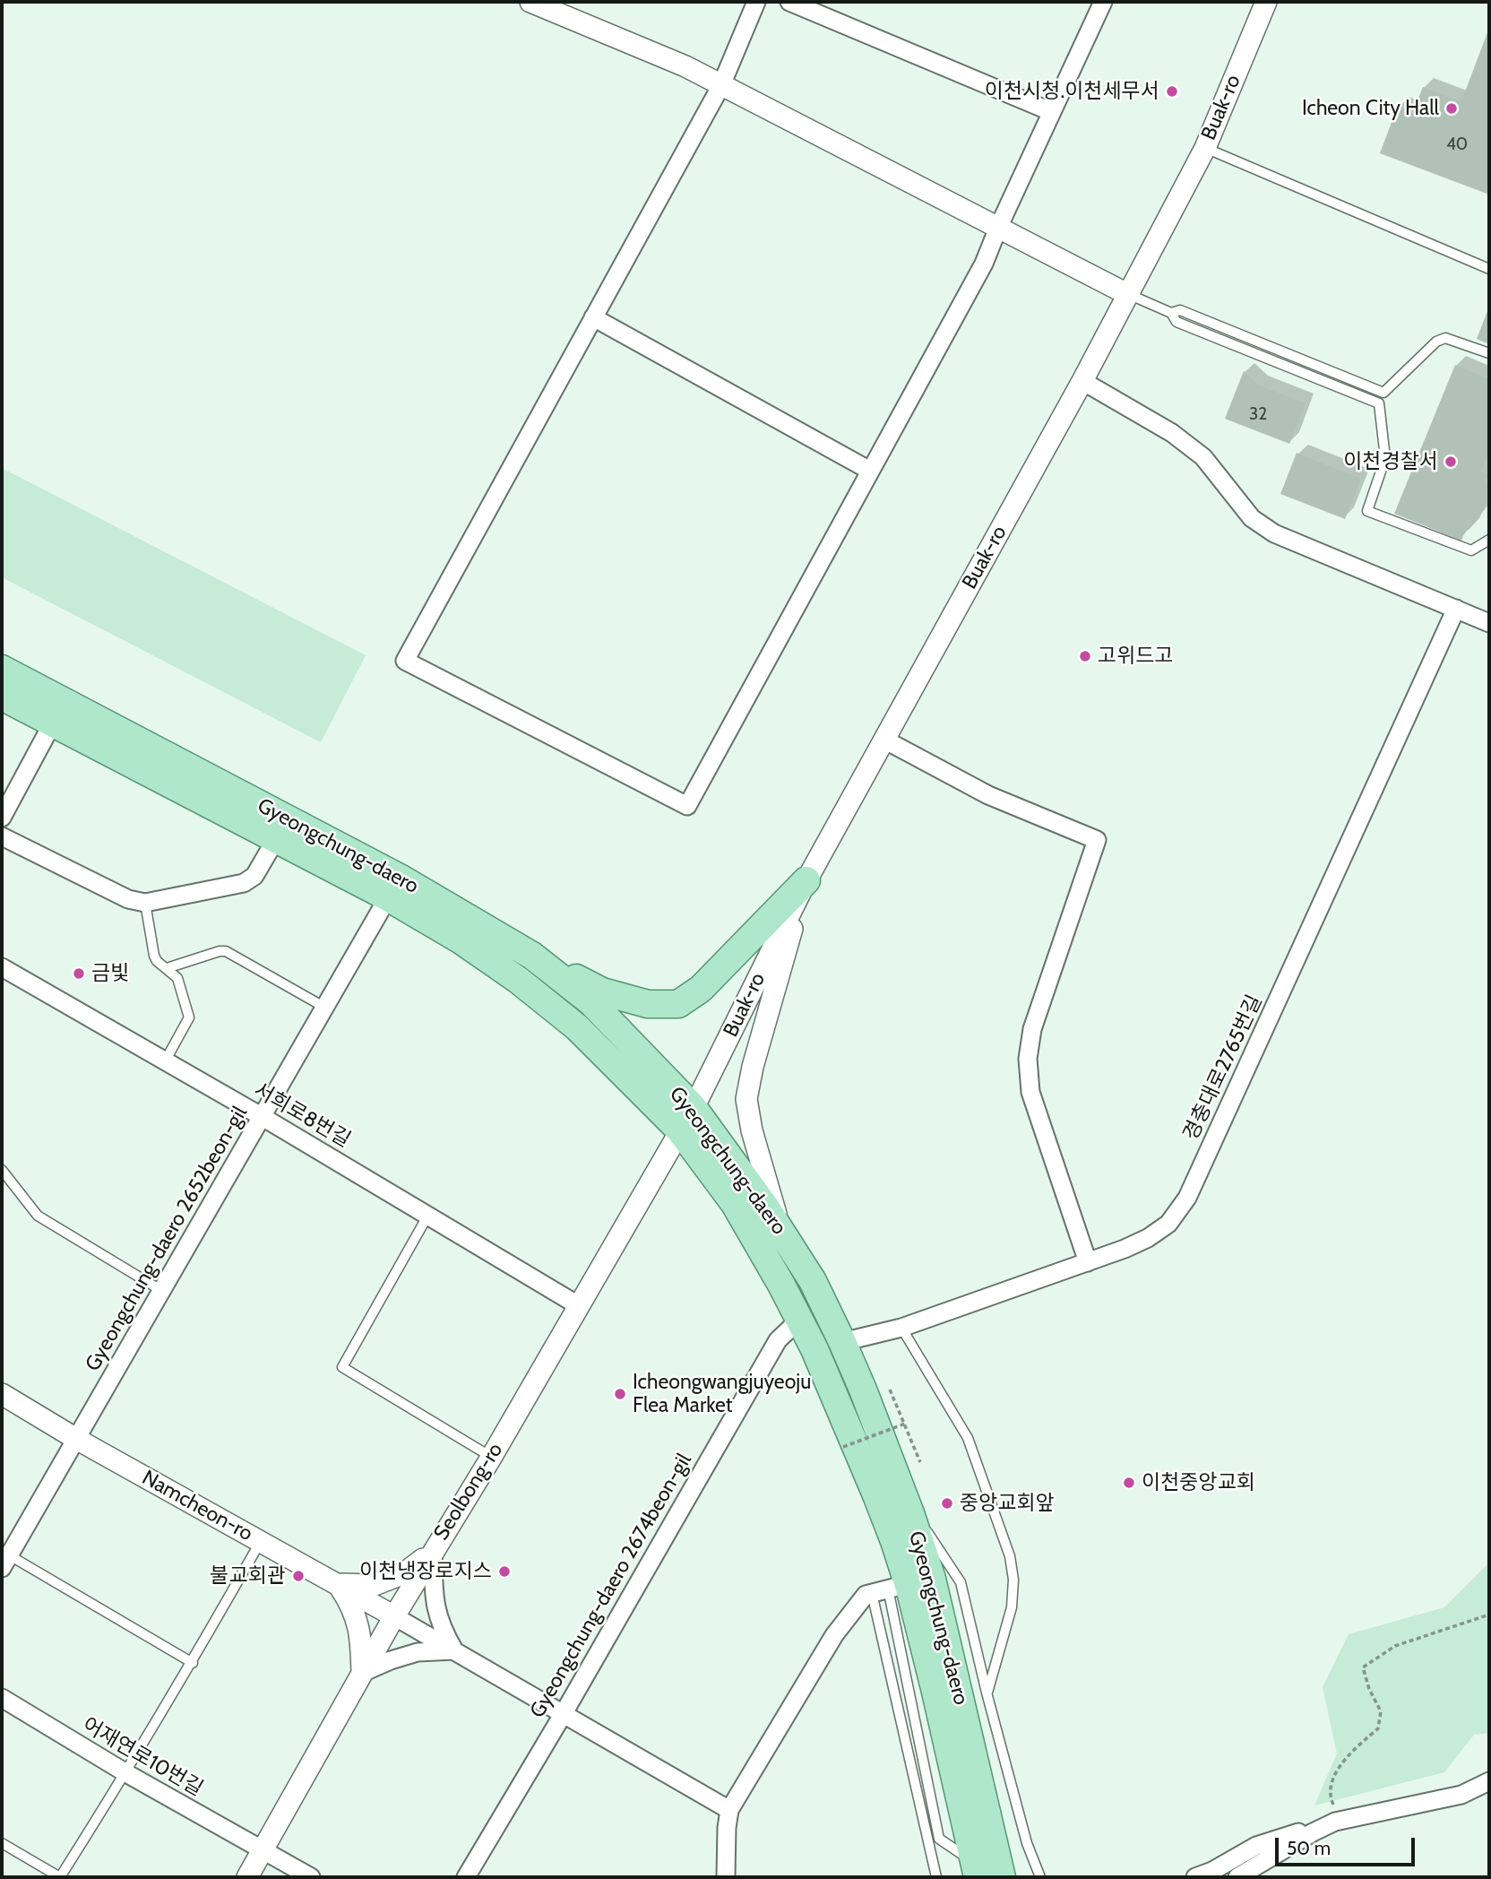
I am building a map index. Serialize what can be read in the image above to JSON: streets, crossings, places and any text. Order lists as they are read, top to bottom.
{
  "streets": {
    "main road": ["Gyeongchung-daero"],
    "street": [
      "Buak-ro",
      "경충대로2765번길",
      "서희로8번길",
      "Gyeongchung-daero 2652beon-gil",
      "Seolbong-ro",
      "Namcheon-ro",
      "Gyeongchung-daero 2674beon-gil",
      "어재연로10번길"
    ]
  },
  "crossings": [
    ["Buak-ro", "Gyeongchung-daero"],
    ["Buak-ro", "Seolbong-ro"],
    ["Gyeongchung-daero", "경충대로2765번길"],
    ["Gyeongchung-daero", "Gyeongchung-daero 2652beon-gil"],
    ["Gyeongchung-daero", "Seolbong-ro"],
    ["Gyeongchung-daero", "Gyeongchung-daero 2674beon-gil"],
    ["서희로8번길", "Gyeongchung-daero 2652beon-gil"],
    ["서희로8번길", "Seolbong-ro"],
    ["Gyeongchung-daero 2652beon-gil", "Namcheon-ro"],
    ["Seolbong-ro", "Namcheon-ro"],
    ["Seolbong-ro", "어재연로10번길"]
  ],
  "places": [
    "이천시청.이천세무서",
    "Icheon City Hall",
    "이천경찰서",
    "고위드고",
    "금빛",
    "Icheongwangjuyeoju Flea Market",
    "이천중앙교회",
    "중앙교회앞",
    "이천냉장로지스",
    "불교회관"
  ],
  "house_numbers": ["40", "32"],
  "scale_bar": "50 m"
}
